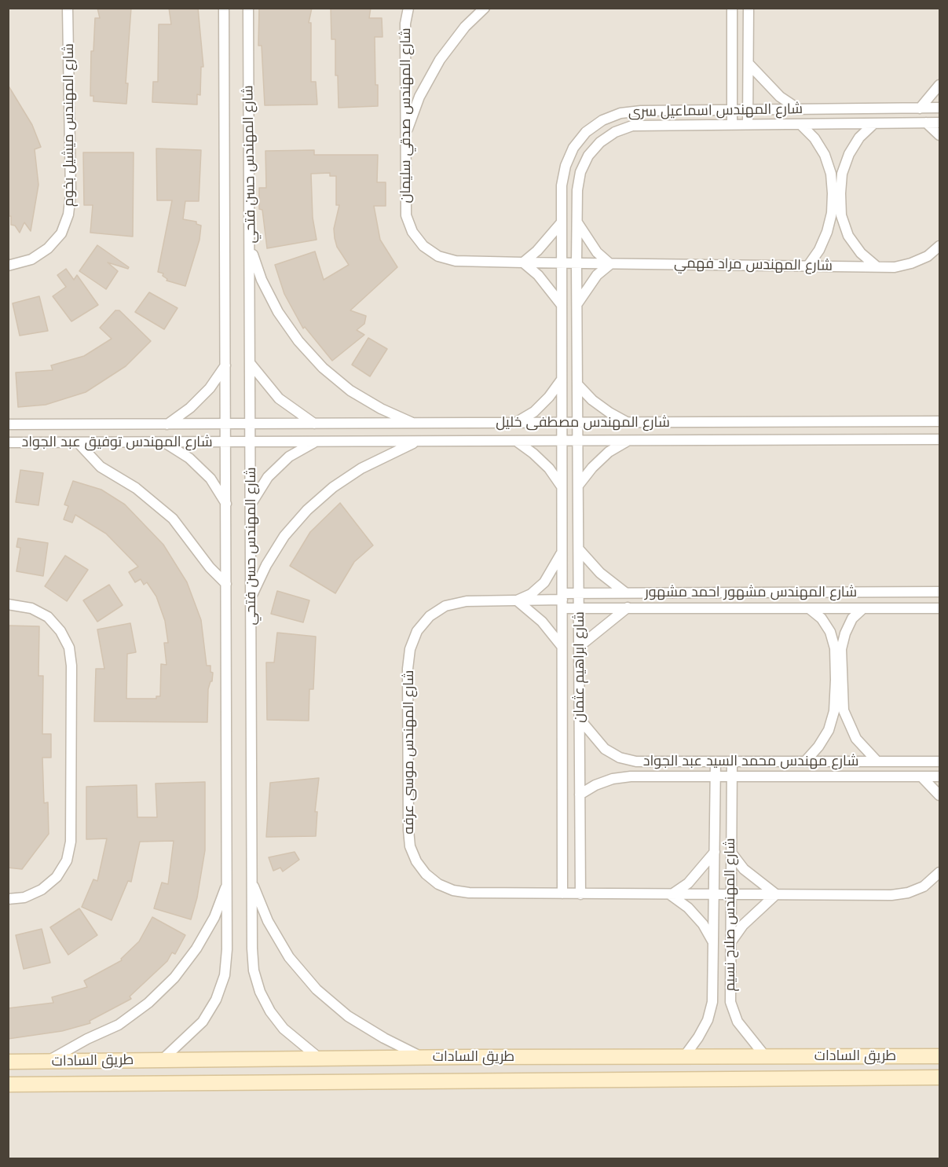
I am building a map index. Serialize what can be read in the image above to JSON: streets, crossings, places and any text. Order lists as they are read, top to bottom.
{
  "streets": {
    "main road": ["طريق السادات"],
    "street": [
      "شارع المهندس اسماعيل سرى",
      "شارع المهندس صدقي سليمان",
      "شارع المهندس ميشيل بخوم",
      "شارع المهندس حسن فتحي",
      "شارع المهندس مراد فهمي",
      "شارع المهندس مصطفى خليل",
      "شارع المهندس توفيق عبد الجواد",
      "شارع المهندس مشهور احمد مشهور",
      "شارع ابراهيم عثمان",
      "شارع المهندس موسى عرفه",
      "شارع مهندس محمد السيد عبد الجواد",
      "شارع المهندس صلاح نسيم"
    ]
  },
  "crossings": [
    ["شارع المهندس اسماعيل سرى", "شارع المهندس صدقي سليمان"],
    ["شارع المهندس اسماعيل سرى", "شارع المهندس مراد فهمي"],
    ["شارع المهندس اسماعيل سرى", "شارع المهندس مصطفى خليل"],
    ["شارع المهندس اسماعيل سرى", "شارع ابراهيم عثمان"],
    ["شارع المهندس صدقي سليمان", "شارع المهندس مراد فهمي"],
    ["شارع المهندس حسن فتحي", "شارع المهندس مصطفى خليل"],
    ["شارع المهندس حسن فتحي", "شارع المهندس توفيق عبد الجواد"],
    ["شارع المهندس حسن فتحي", "طريق السادات"],
    ["شارع المهندس مصطفى خليل", "شارع المهندس توفيق عبد الجواد"],
    ["شارع المهندس مصطفى خليل", "شارع ابراهيم عثمان"],
    ["شارع المهندس مشهور احمد مشهور", "شارع ابراهيم عثمان"],
    ["شارع المهندس مشهور احمد مشهور", "شارع المهندس موسى عرفه"],
    ["شارع ابراهيم عثمان", "شارع المهندس موسى عرفه"],
    ["شارع ابراهيم عثمان", "شارع مهندس محمد السيد عبد الجواد"],
    ["شارع المهندس موسى عرفه", "شارع المهندس صلاح نسيم"],
    ["شارع مهندس محمد السيد عبد الجواد", "شارع المهندس صلاح نسيم"],
    ["شارع المهندس صلاح نسيم", "طريق السادات"]
  ]
}
